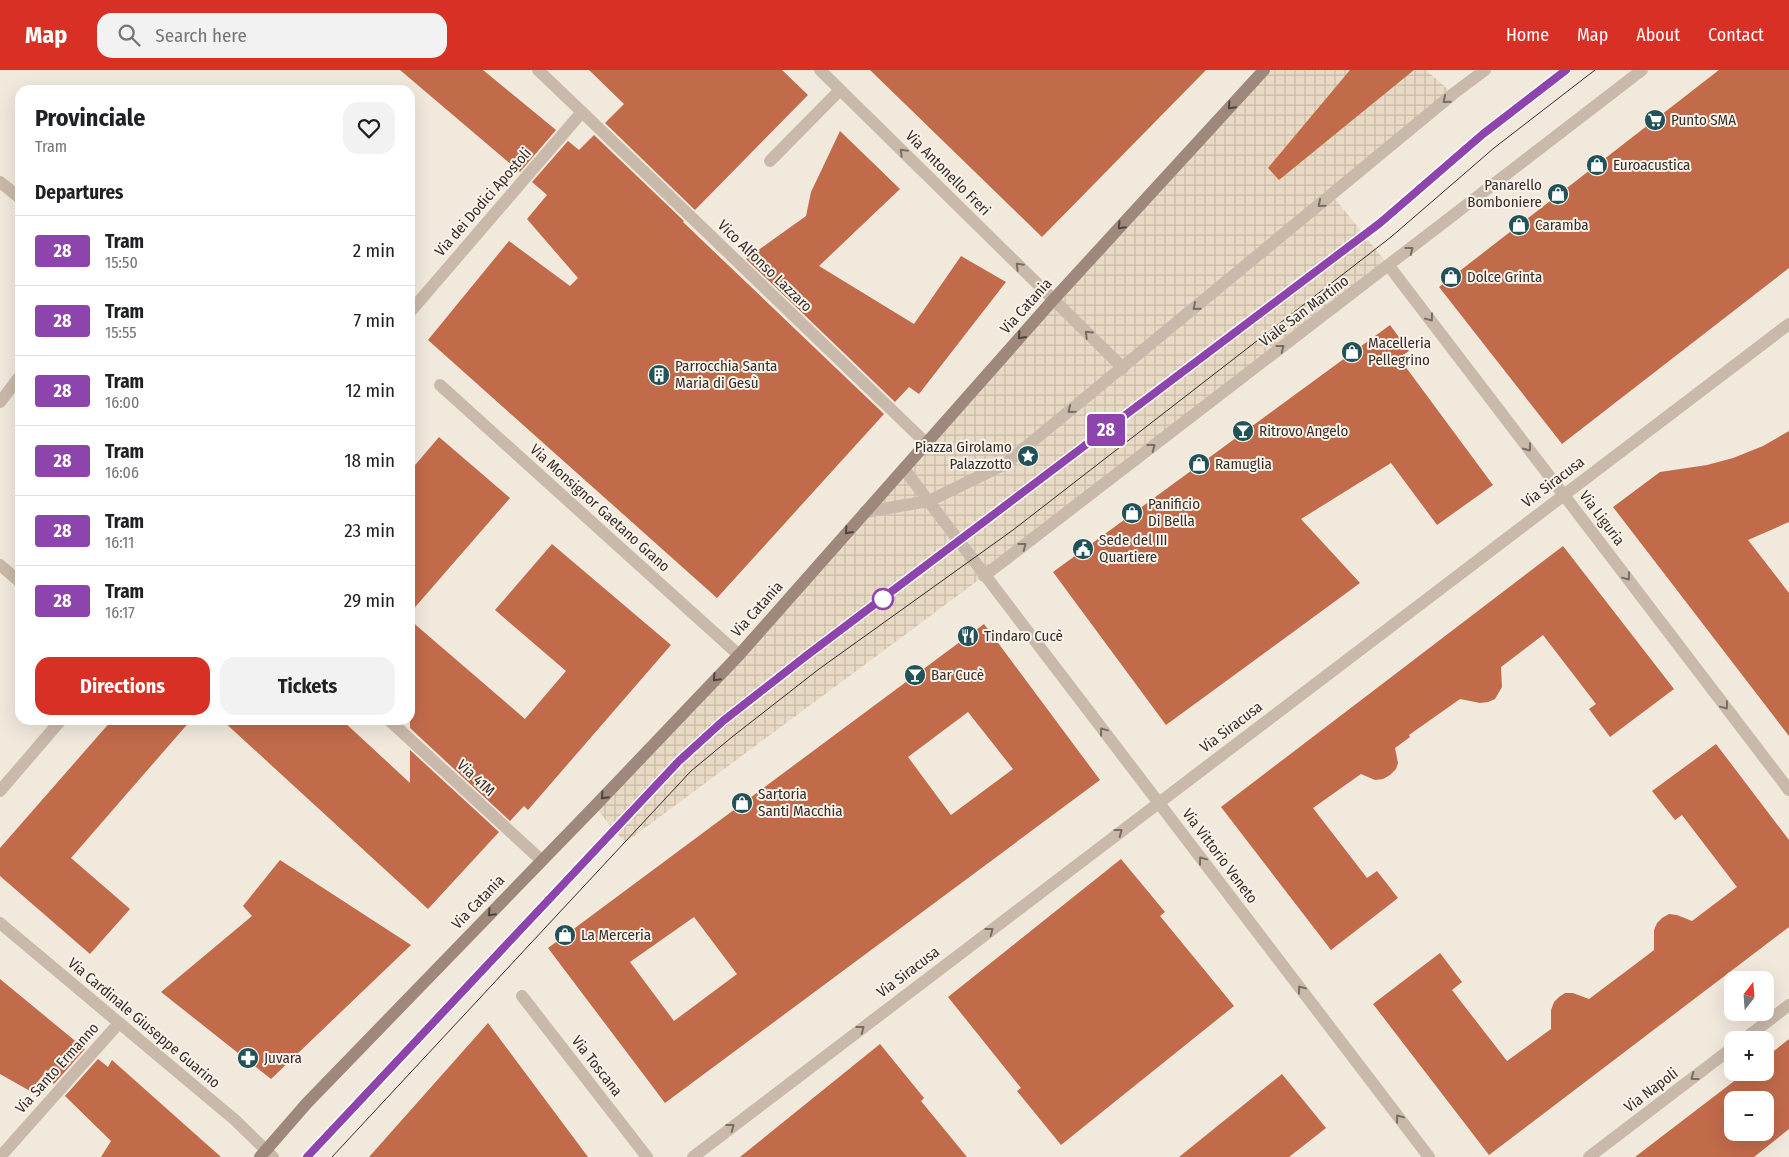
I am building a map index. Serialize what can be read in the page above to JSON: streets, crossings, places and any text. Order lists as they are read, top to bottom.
{
  "streets": {
    "main road": ["Via Catania"],
    "street": [
      "Via Antonello Freri",
      "Via dei Dodici Apostoli",
      "Vico Alfonso Lazzaro",
      "Viale San Martino",
      "Via Siracusa",
      "Via Monsignor Gaetano Grano",
      "Via Liguria",
      "Via 41M",
      "Via Vittorio Veneto",
      "Via Cardinale Giuseppe Guarino",
      "Via Toscana",
      "Via Santo Ermanno",
      "Via Napoli"
    ]
  },
  "crossings": [
    ["Via Antonello Freri", "Via Catania"],
    ["Via dei Dodici Apostoli", "Vico Alfonso Lazzaro"],
    ["Vico Alfonso Lazzaro", "Via Catania"],
    ["Via Catania", "Via Monsignor Gaetano Grano"],
    ["Via Catania", "Via 41M"],
    ["Via Catania", "Via Vittorio Veneto"],
    ["Via Catania", "Via Cardinale Giuseppe Guarino"],
    ["Viale San Martino", "Via Liguria"],
    ["Viale San Martino", "Via Vittorio Veneto"],
    ["Via Siracusa", "Via Liguria"],
    ["Via Siracusa", "Via Vittorio Veneto"],
    ["Via Cardinale Giuseppe Guarino", "Via Santo Ermanno"]
  ],
  "one_way": [
    "Via Antonello Freri",
    "Via Catania",
    "Via Siracusa",
    "Via Liguria",
    "Via Vittorio Veneto",
    "Via Napoli"
  ],
  "places": {
    "supermarket": ["Punto SMA"],
    "shop": [
      "Euroacustica",
      "Panarello Bomboniere",
      "Caramba",
      "Dolce Grinta",
      "Macelleria Pellegrino",
      "Ramuglia",
      "Panificio Di Bella",
      "Sartoria Santi Macchia",
      "La Merceria"
    ],
    "building": ["Parrocchia Santa Maria di Gesù"],
    "bar": ["Ritrovo Angelo", "Bar Cucè"],
    "place": ["Piazza Girolamo Palazzotto"],
    "public building": ["Sede del III Quartiere"],
    "restaurant": ["Tindaro Cucè"],
    "pharmacy": ["Juvara"]
  },
  "lines": ["tram line 28"],
  "north": "top",
  "page": {
    "header": "Map",
    "search": "Search here",
    "nav": [
      "Home",
      "Map",
      "About",
      "Contact"
    ],
    "on_map": "28",
    "heading": [
      ["Provinciale", "Tram"],
      "Departures"
    ],
    "list": [
      {
        "mark": "28",
        "name": "Tram",
        "note": "15:50",
        "value": "2 min"
      },
      {
        "mark": "28",
        "name": "Tram",
        "note": "15:55",
        "value": "7 min"
      },
      {
        "mark": "28",
        "name": "Tram",
        "note": "16:00",
        "value": "12 min"
      },
      {
        "mark": "28",
        "name": "Tram",
        "note": "16:06",
        "value": "18 min"
      },
      {
        "mark": "28",
        "name": "Tram",
        "note": "16:11",
        "value": "23 min"
      },
      {
        "mark": "28",
        "name": "Tram",
        "note": "16:17",
        "value": "29 min"
      }
    ],
    "buttons": ["Directions", "Tickets"],
    "map_buttons": ["+", "−"]
  }
}
